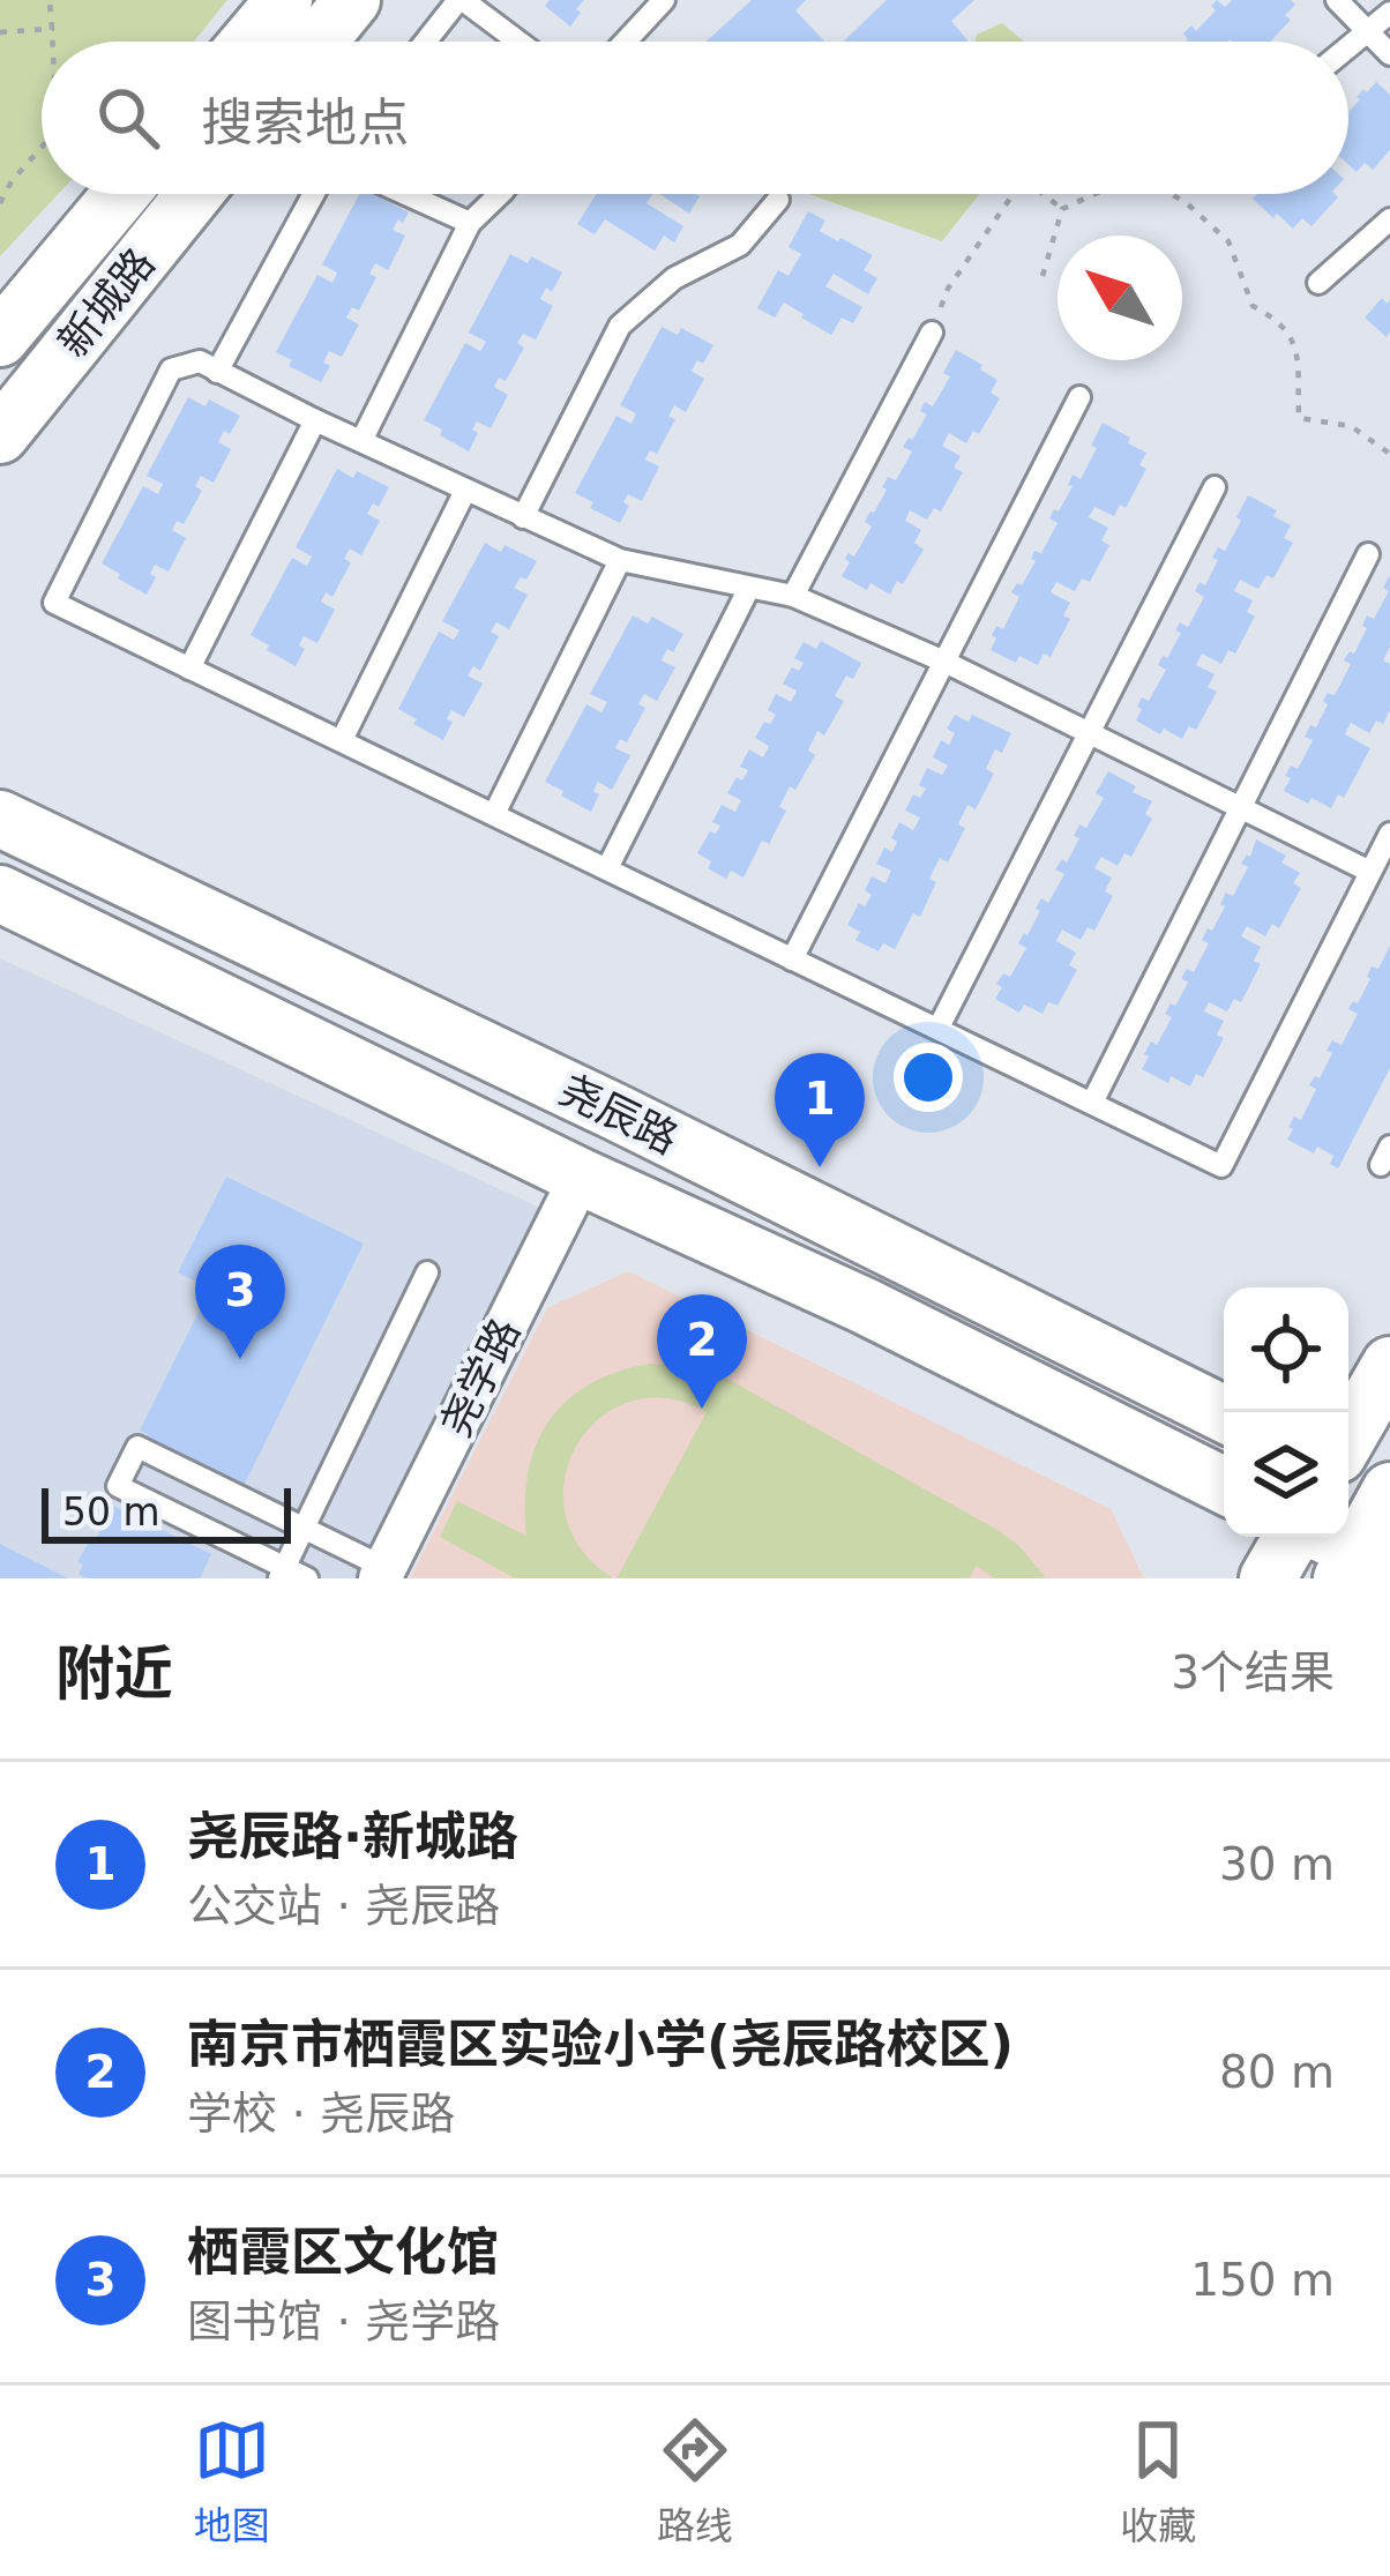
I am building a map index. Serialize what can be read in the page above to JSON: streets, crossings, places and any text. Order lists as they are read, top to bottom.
{
  "streets": {
    "main road": ["新城路", "尧辰路"],
    "street": ["尧学路"]
  },
  "crossings": [
    ["尧辰路", "尧学路"]
  ],
  "scale_bar": "50 m",
  "north": "top left",
  "page": {
    "search": "搜索地点",
    "pins": ["1", "3", "2"],
    "scale": "50 m",
    "heading": ["附近", "3个结果"],
    "list": [
      {
        "mark": "1",
        "name": "尧辰路·新城路",
        "note": "公交站 · 尧辰路",
        "value": "30 m"
      },
      {
        "mark": "2",
        "name": "南京市栖霞区实验小学(尧辰路校区)",
        "note": "学校 · 尧辰路",
        "value": "80 m"
      },
      {
        "mark": "3",
        "name": "栖霞区文化馆",
        "note": "图书馆 · 尧学路",
        "value": "150 m"
      }
    ],
    "nav": ["地图", "路线", "收藏"]
  }
}
